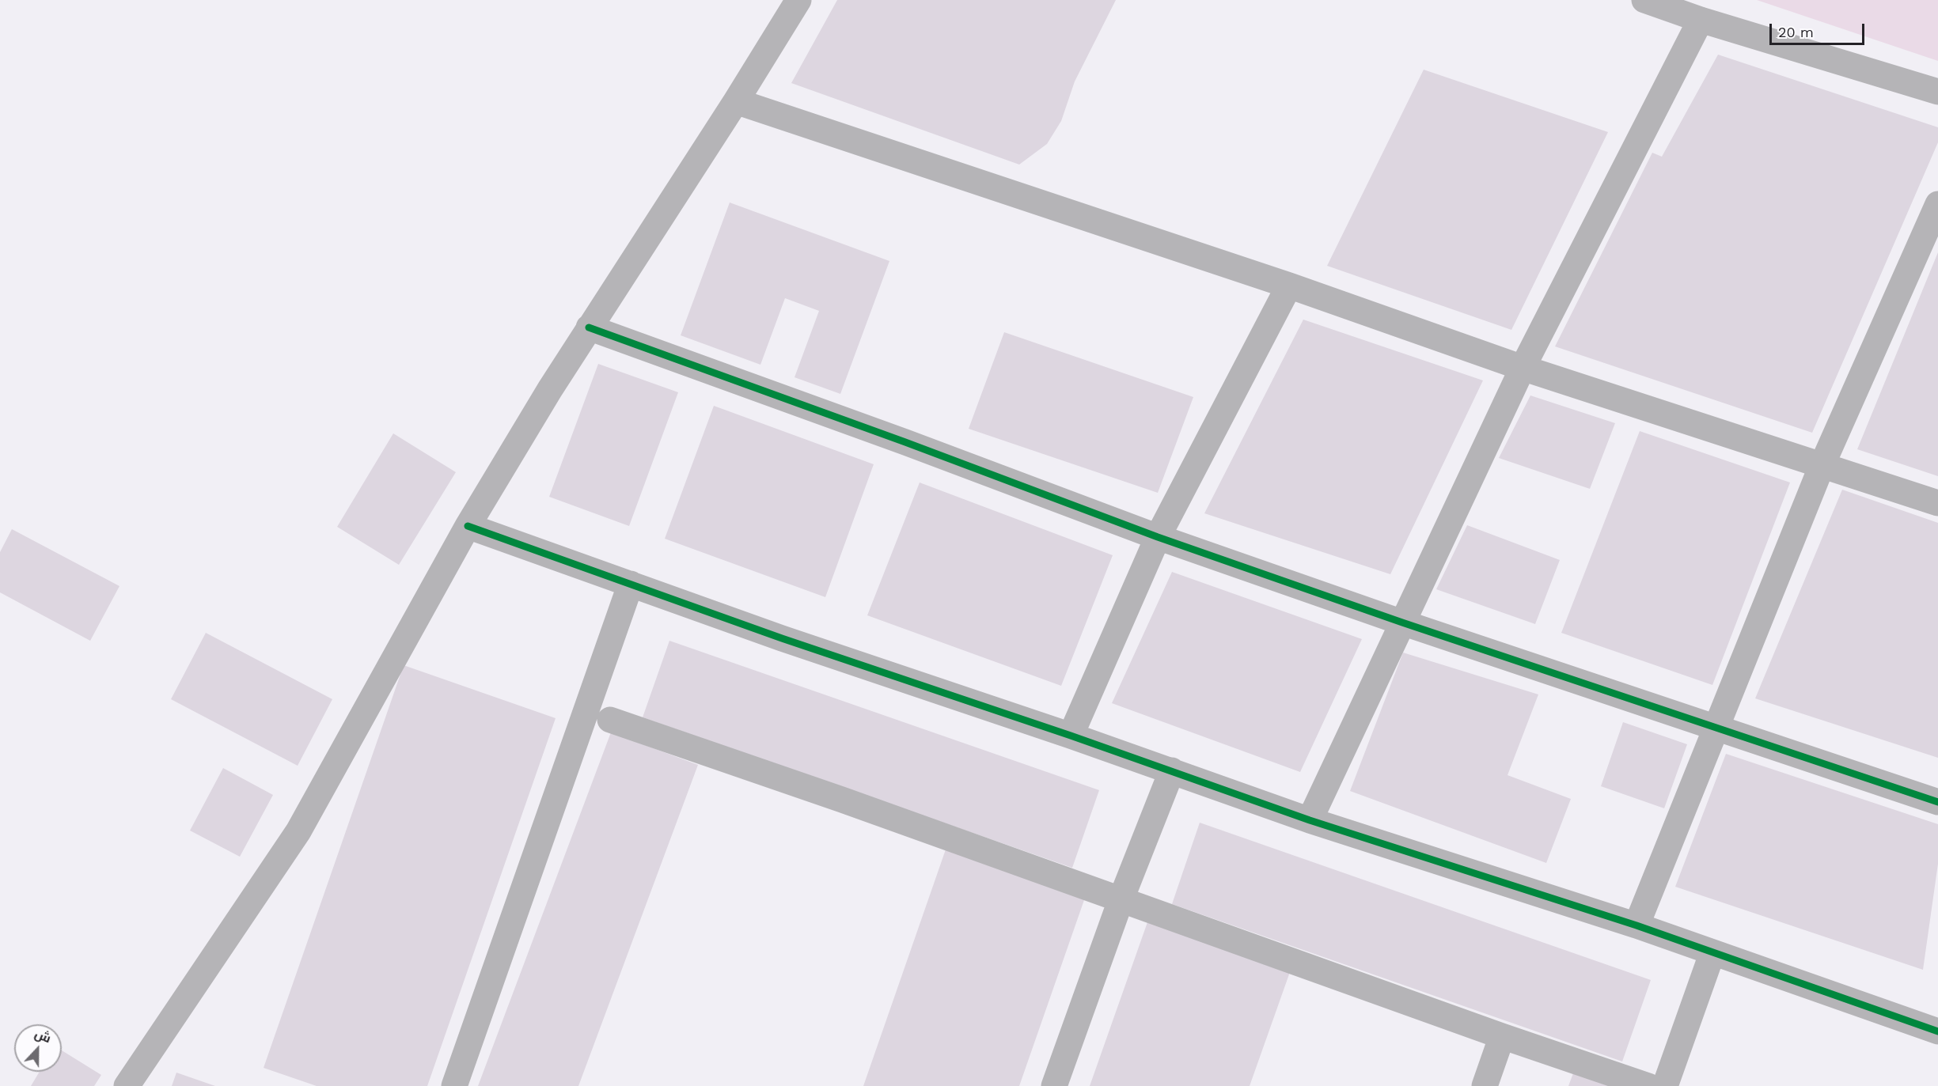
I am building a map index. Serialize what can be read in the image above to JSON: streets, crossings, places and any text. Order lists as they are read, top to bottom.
{
  "scale_bar": "20 m",
  "north": "top"
}
